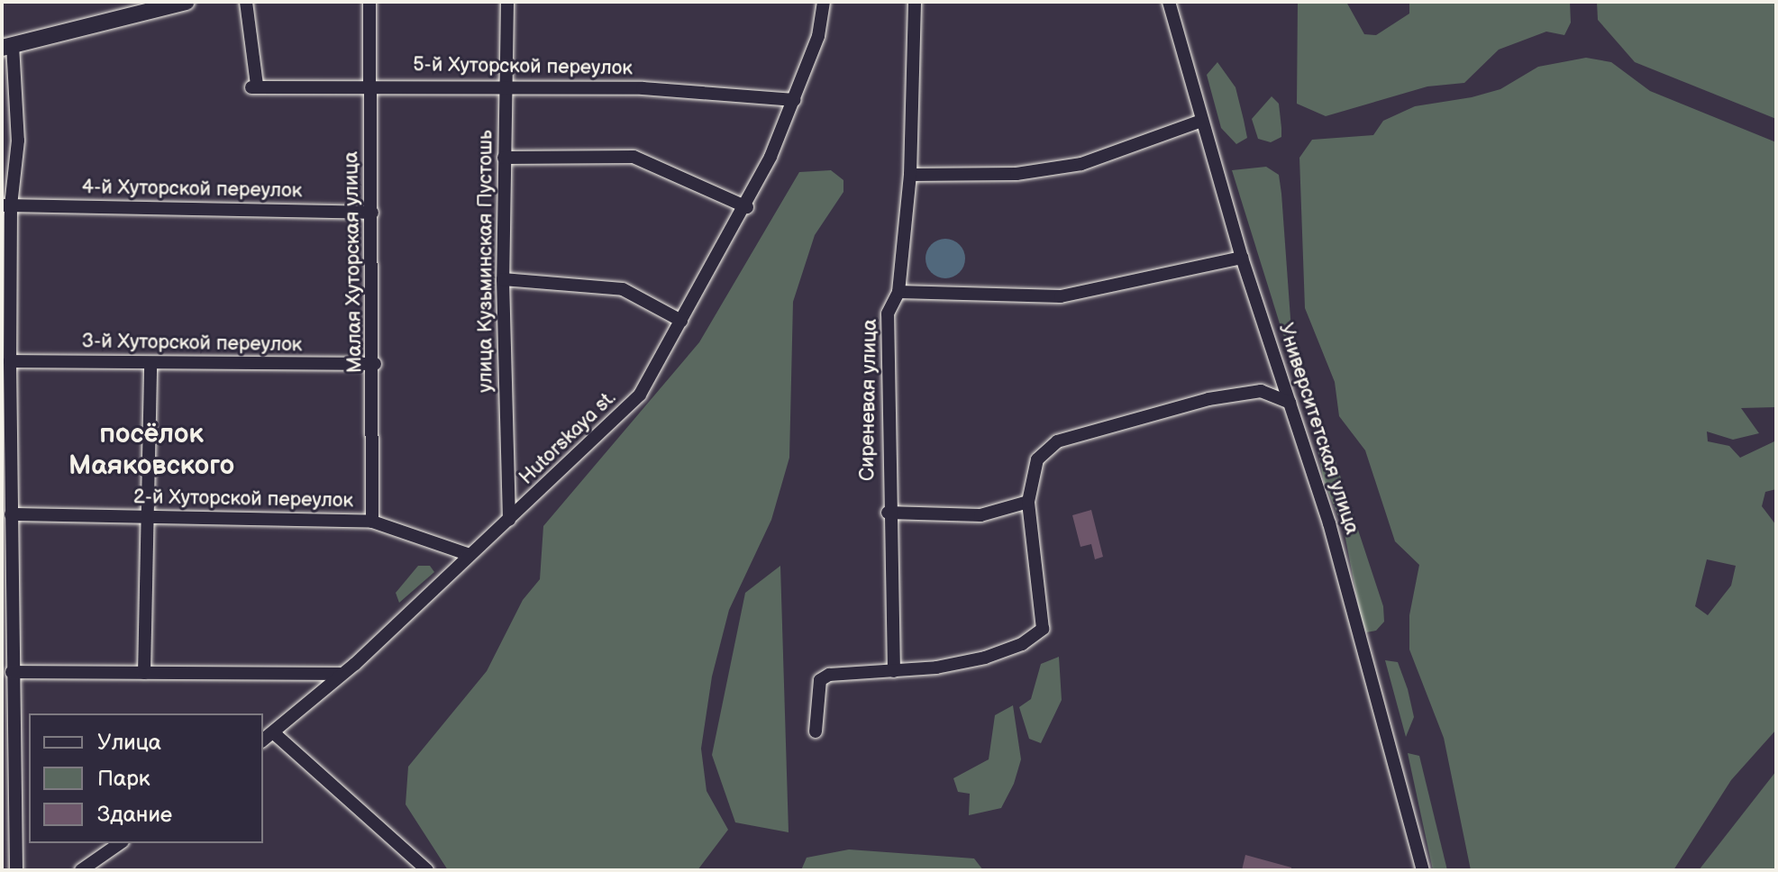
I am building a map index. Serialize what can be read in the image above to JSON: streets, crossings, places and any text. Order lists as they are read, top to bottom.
{
  "streets": {
    "street": [
      "5-й Хуторской переулок",
      "4-й Хуторской переулок",
      "улица Кузьминская Пустошь",
      "Малая Хуторская улица",
      "3-й Хуторской переулок",
      "Сиреневая улица",
      "Университетская улица",
      "Hutorskaya st.",
      "2-й Хуторской переулок"
    ]
  },
  "crossings": [
    ["5-й Хуторской переулок", "улица Кузьминская Пустошь"],
    ["5-й Хуторской переулок", "Малая Хуторская улица"],
    ["5-й Хуторской переулок", "Hutorskaya st."],
    ["4-й Хуторской переулок", "Малая Хуторская улица"],
    ["улица Кузьминская Пустошь", "Hutorskaya st."],
    ["Малая Хуторская улица", "3-й Хуторской переулок"],
    ["Малая Хуторская улица", "2-й Хуторской переулок"],
    ["Hutorskaya st.", "2-й Хуторской переулок"]
  ],
  "districts": ["посёлок Маяковского"],
  "legend": ["Улица", "Парк", "Здание"]
}
